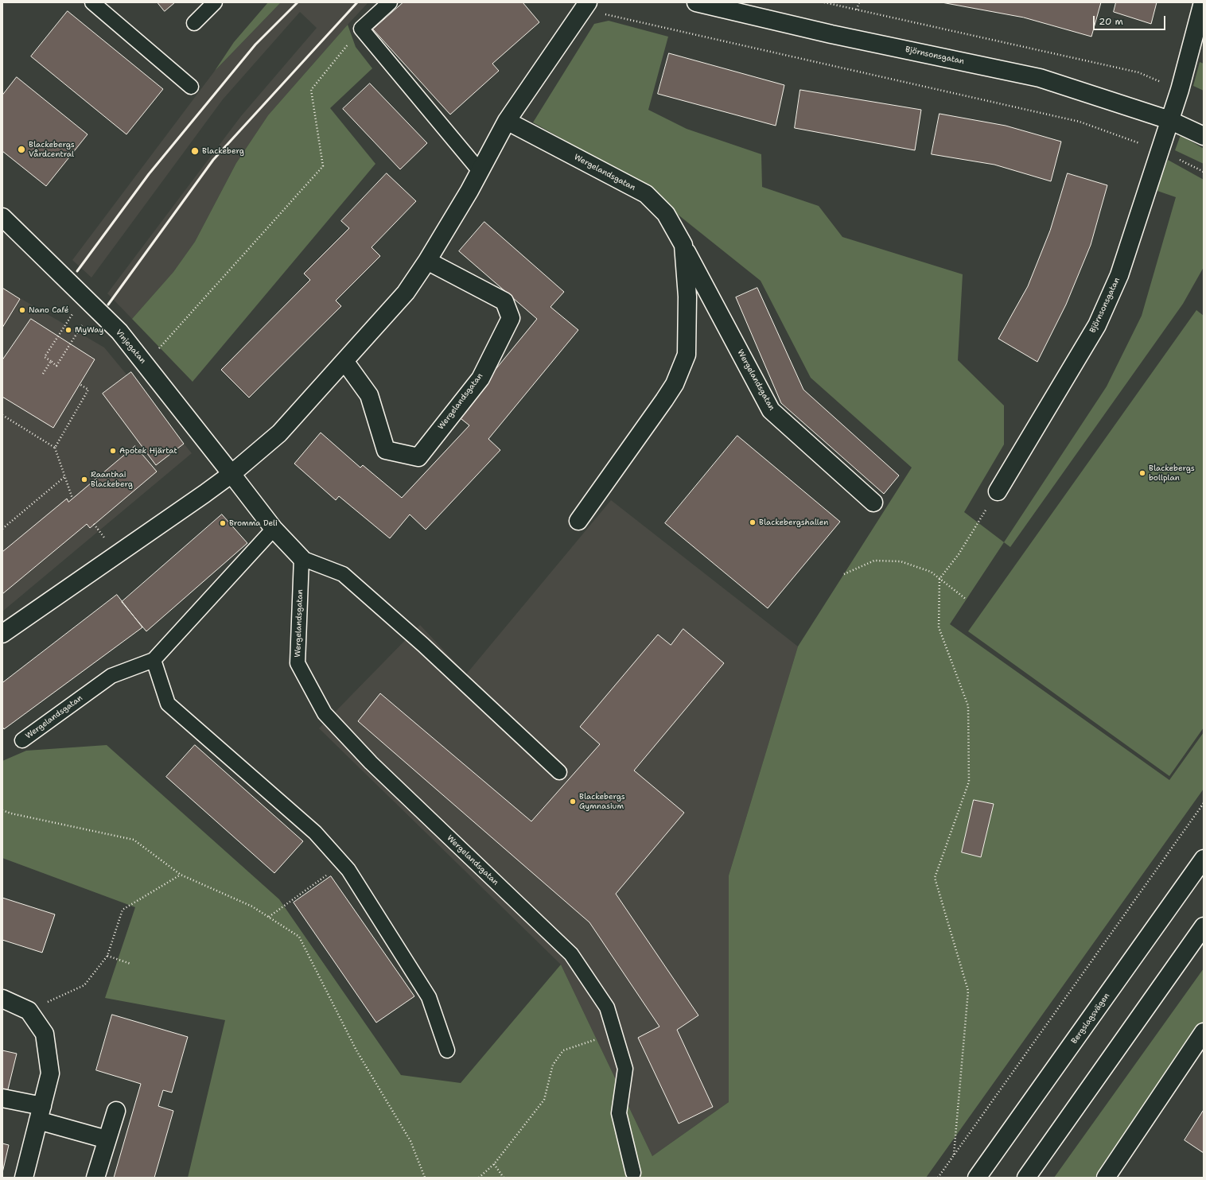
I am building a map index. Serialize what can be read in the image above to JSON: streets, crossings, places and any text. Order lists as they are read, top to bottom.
{
  "streets": {
    "street": [
      "Björnsonsgatan",
      "Wergelandsgatan",
      "Vinjegatan",
      "Bergslagsvägen"
    ]
  },
  "places": [
    "Blackebergs Vårdcentral",
    "Blackeberg",
    "Nano Café",
    "MyWay",
    "Apotek Hjärtat",
    "Blackebergs bollplan",
    "Raanthai Blackeberg",
    "Blackebergshallen",
    "Bromma Deli",
    "Blackebergs Gymnasium"
  ],
  "scale_bar": "20 m"
}
